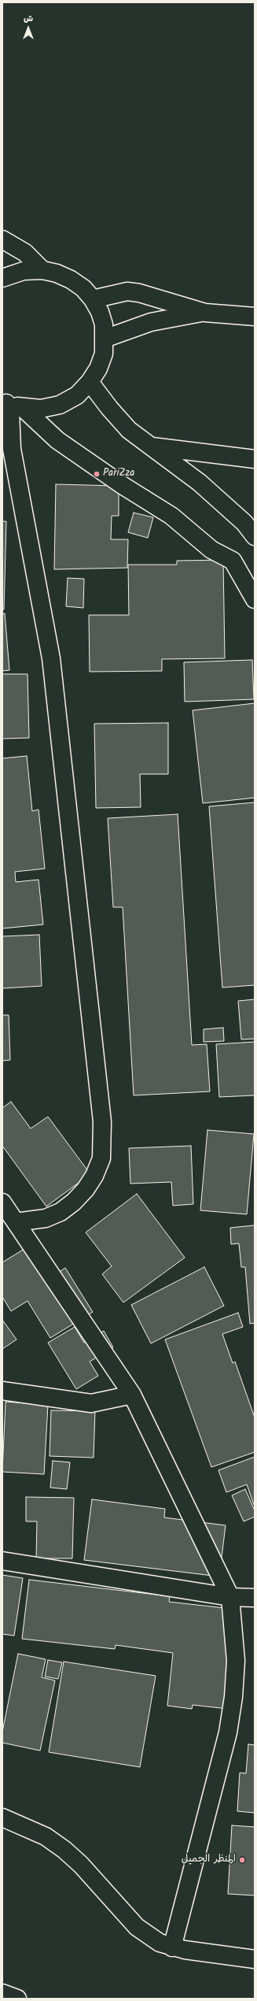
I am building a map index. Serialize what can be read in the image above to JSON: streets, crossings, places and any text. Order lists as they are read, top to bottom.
{
  "places": ["PariZza", "المنظر الجميل"],
  "north": "top"
}
